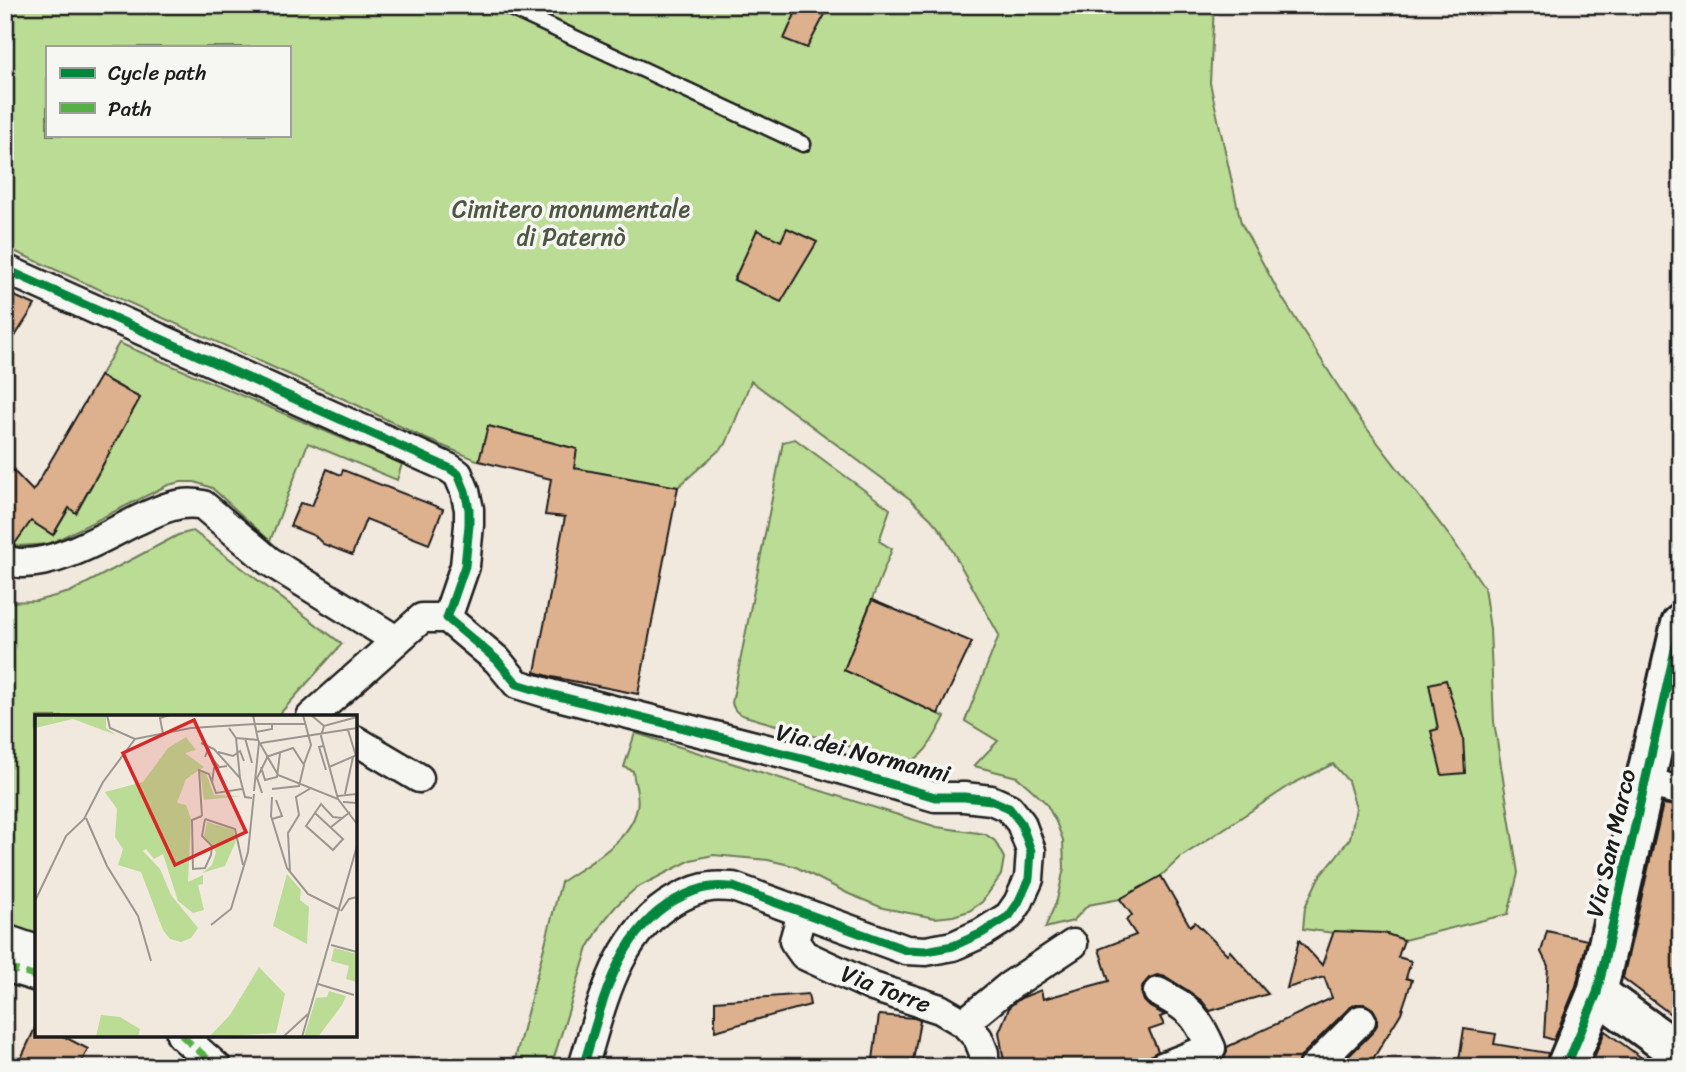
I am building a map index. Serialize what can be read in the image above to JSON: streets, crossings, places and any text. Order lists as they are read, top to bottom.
{
  "streets": {
    "street": ["Via dei Normanni", "Via San Marco", "Via Torre"]
  },
  "crossings": [
    ["Via dei Normanni", "Via Torre"]
  ],
  "parks": ["Cimitero monumentale di Paternò"],
  "legend": ["Cycle path", "Path"]
}
